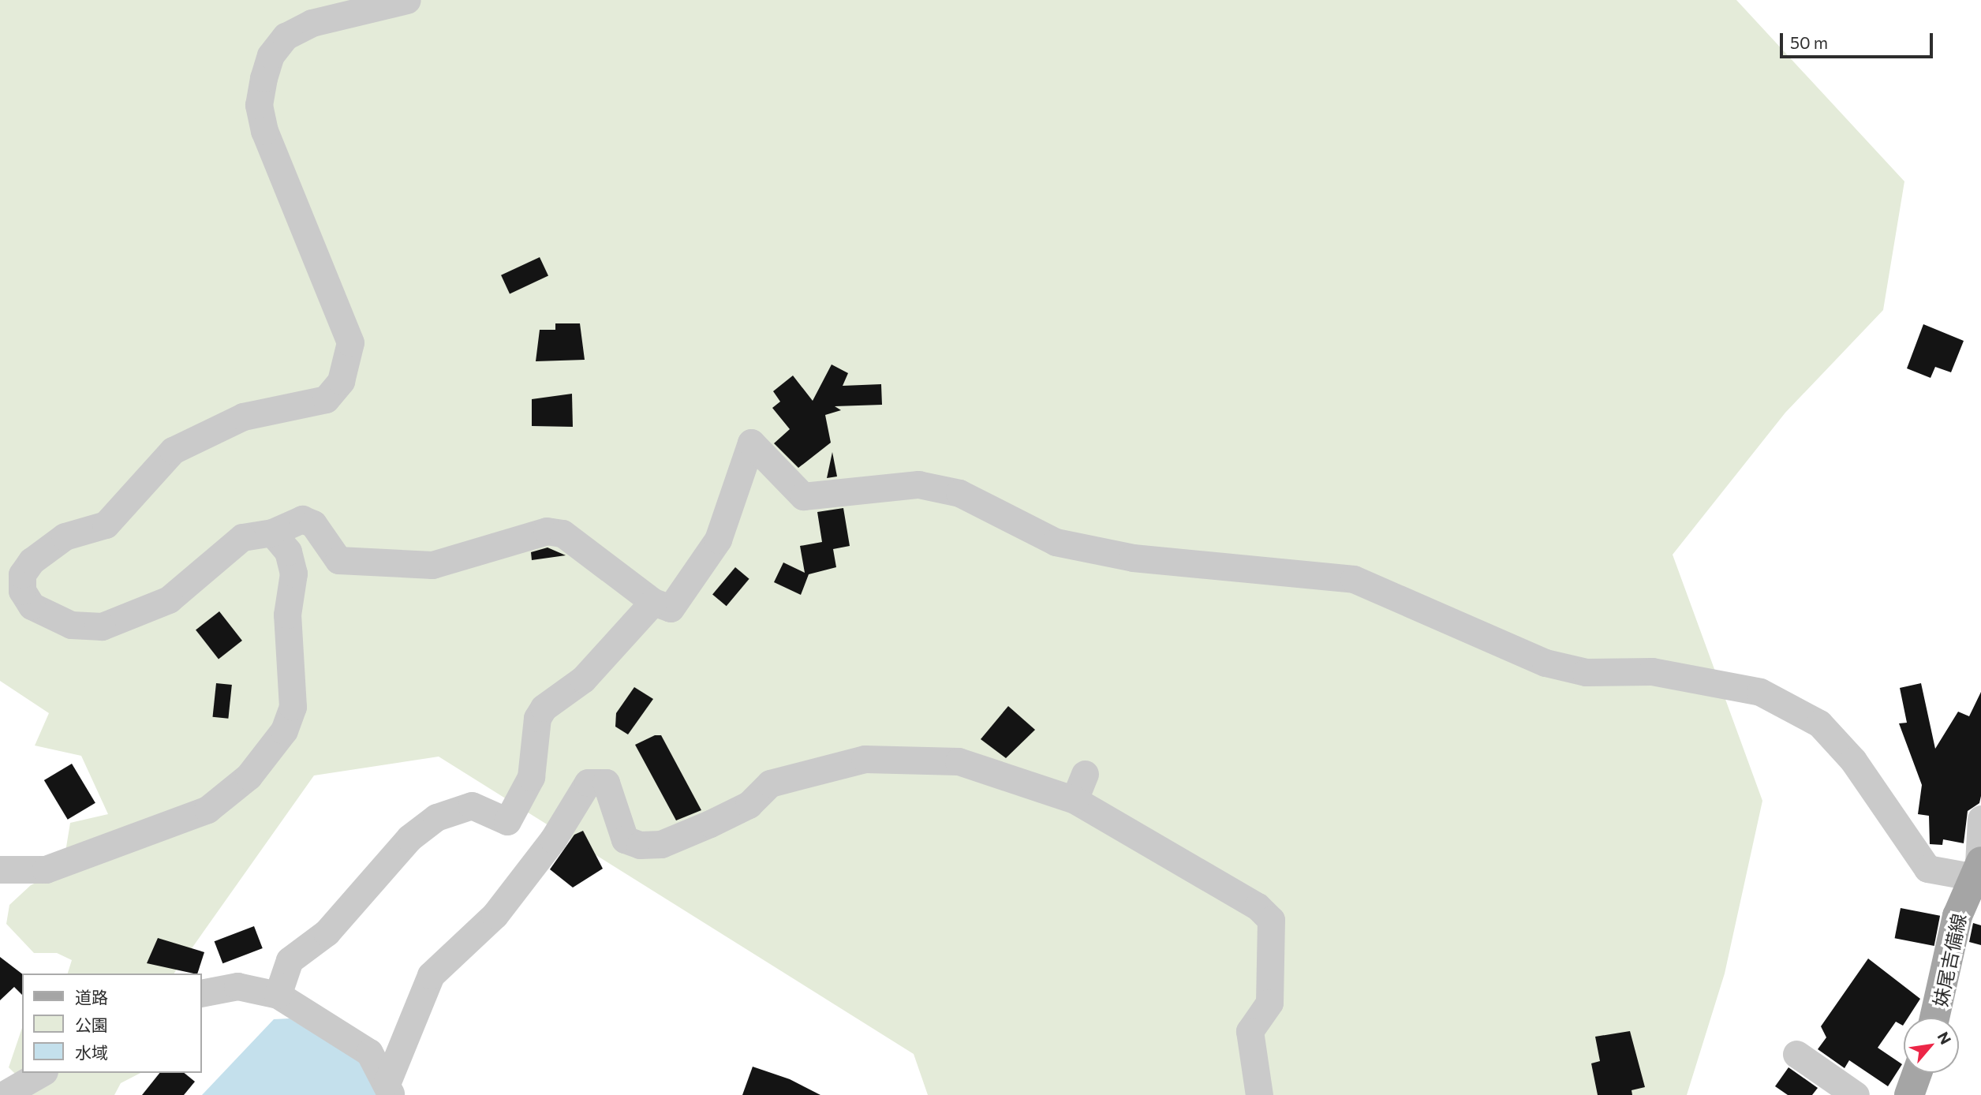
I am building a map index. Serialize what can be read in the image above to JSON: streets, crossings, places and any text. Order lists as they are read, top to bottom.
{
  "streets": {
    "main road": ["妹尾吉備線"]
  },
  "legend": ["道路", "公園", "水域"],
  "scale_bar": "50 m",
  "north": "top right"
}
